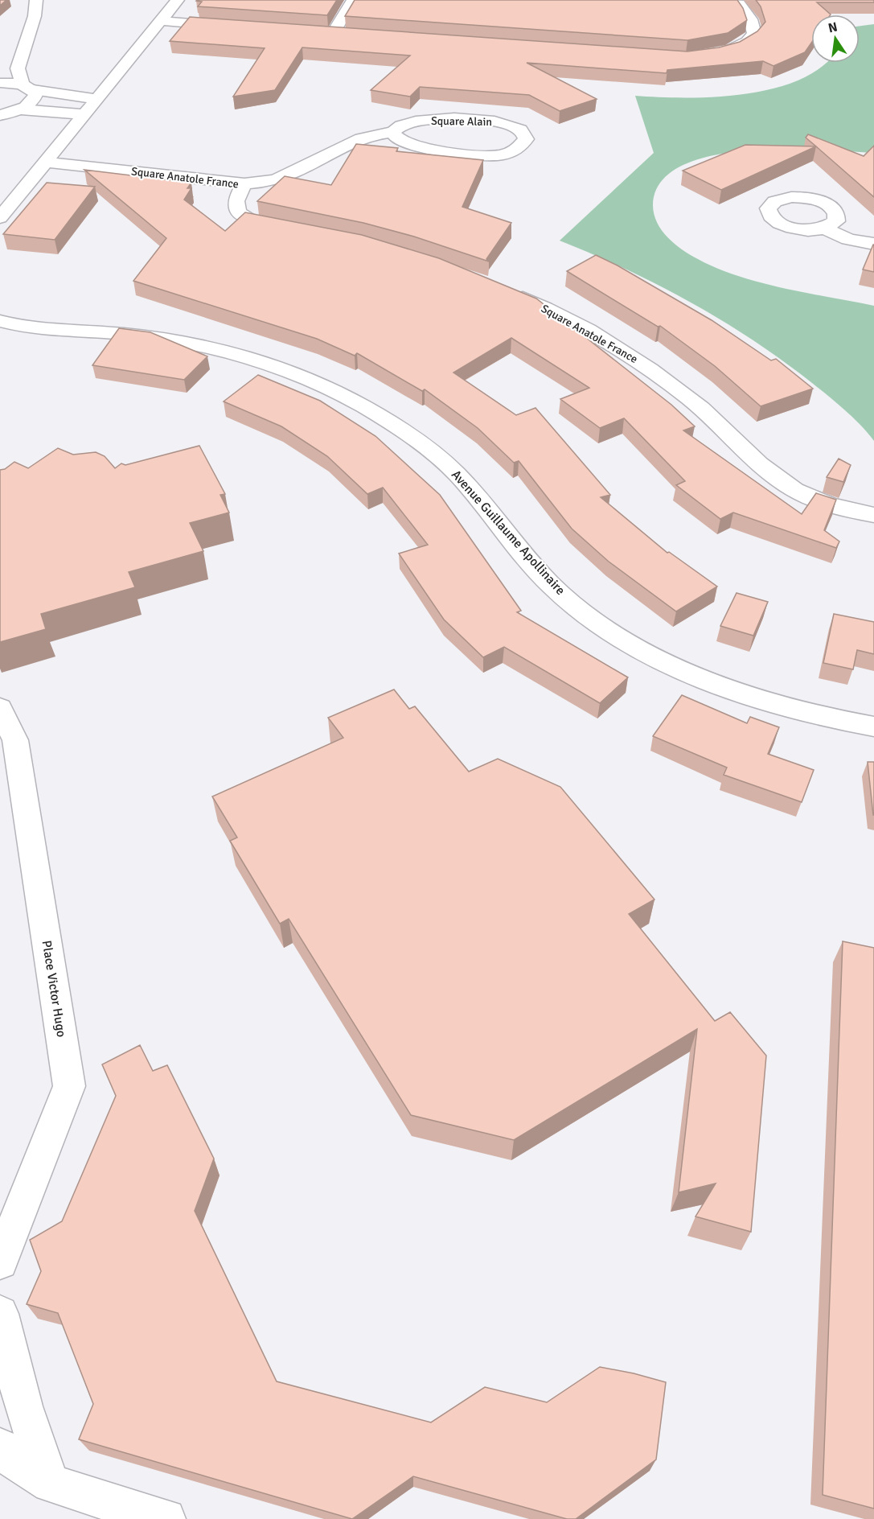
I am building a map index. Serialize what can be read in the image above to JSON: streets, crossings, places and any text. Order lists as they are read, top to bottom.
{
  "streets": {
    "street": [
      "Square Alain",
      "Square Anatole France",
      "Avenue Guillaume Apollinaire",
      "Place Victor Hugo"
    ]
  },
  "crossings": [
    ["Square Alain", "Square Anatole France"]
  ],
  "north": "top"
}
